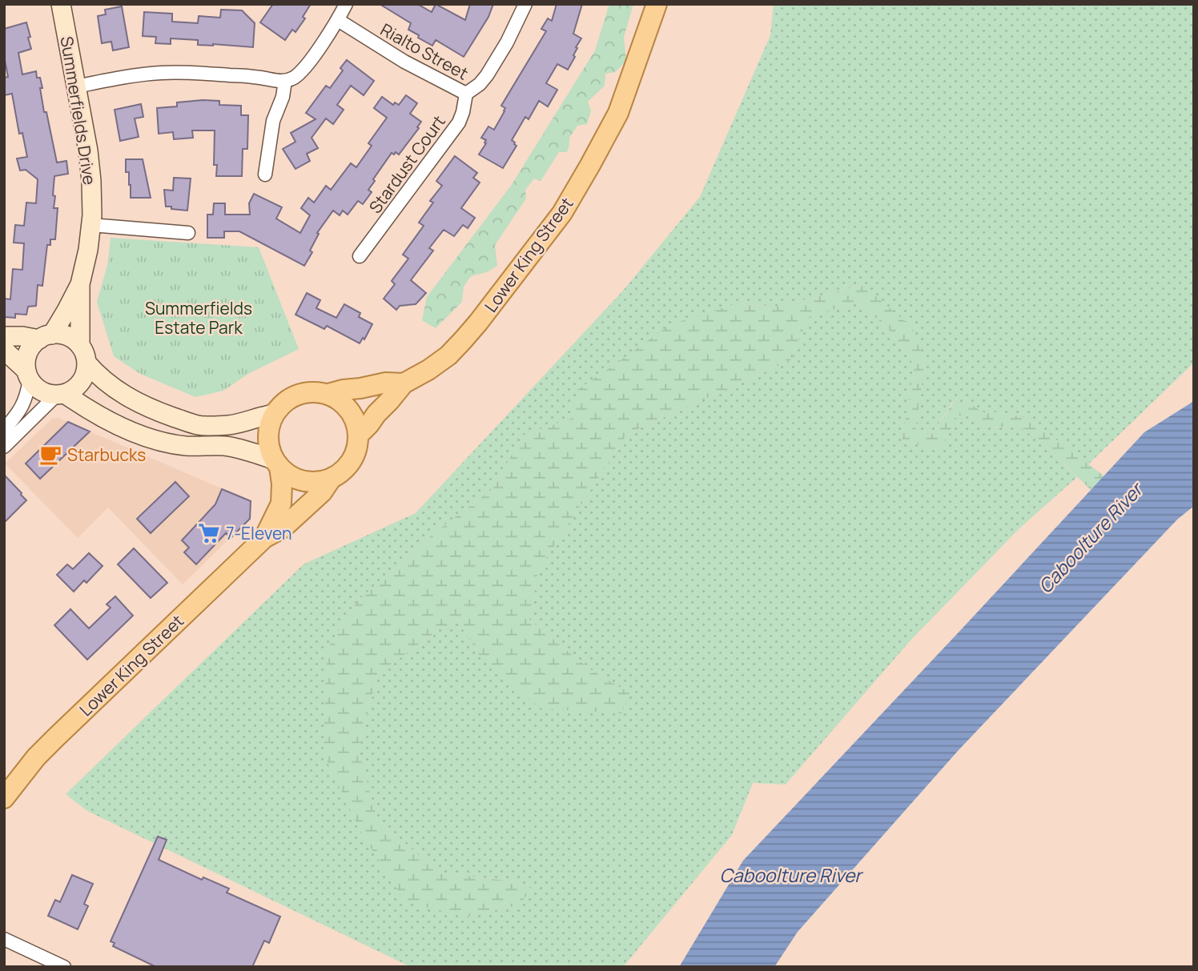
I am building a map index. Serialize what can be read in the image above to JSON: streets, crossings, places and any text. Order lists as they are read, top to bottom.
{
  "streets": {
    "main road": ["Summerfields Drive", "Lower King Street"],
    "street": ["Rialto Street", "Stardust Court"]
  },
  "crossings": [
    ["Rialto Street", "Stardust Court"]
  ],
  "water": ["Caboolture River"],
  "parks": ["Summerfields Estate Park"],
  "places": {
    "cafe": ["Starbucks"],
    "supermarket": ["7-Eleven"]
  }
}
